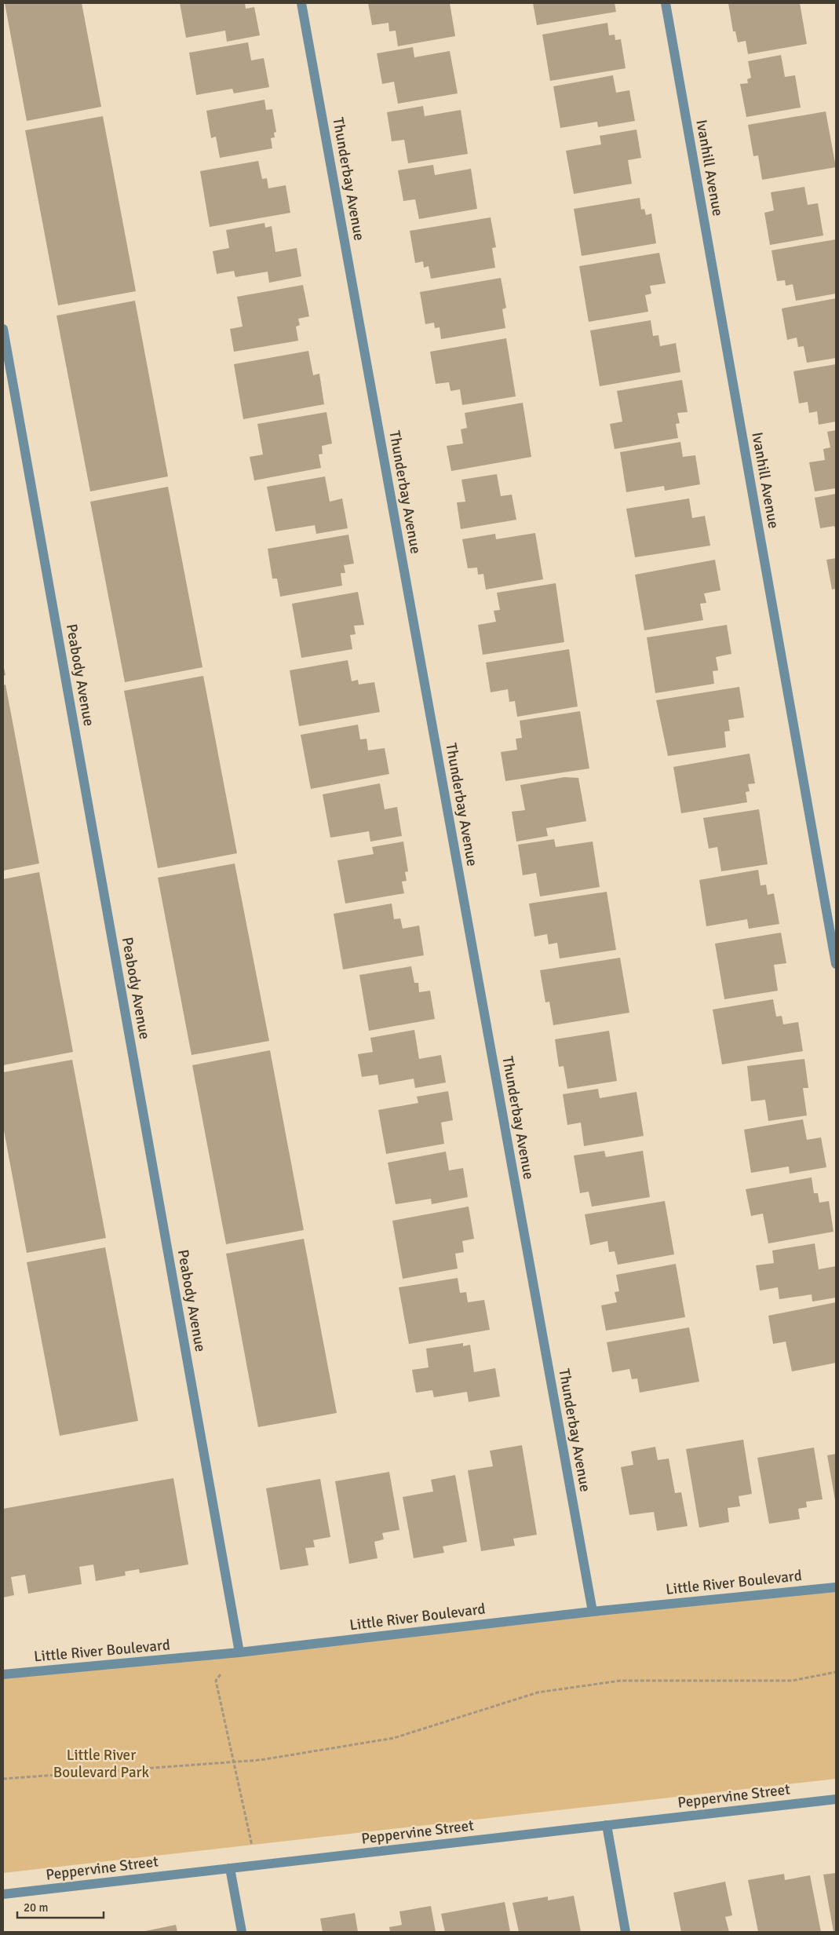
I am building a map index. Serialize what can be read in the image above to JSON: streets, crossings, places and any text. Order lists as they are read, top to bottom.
{
  "streets": {
    "street": [
      "Ivanhill Avenue",
      "Thunderbay Avenue",
      "Peabody Avenue",
      "Little River Boulevard",
      "Peppervine Street"
    ]
  },
  "crossings": [
    ["Thunderbay Avenue", "Little River Boulevard"],
    ["Peabody Avenue", "Little River Boulevard"]
  ],
  "parks": ["Little River Boulevard Park"],
  "scale_bar": "20 m"
}
